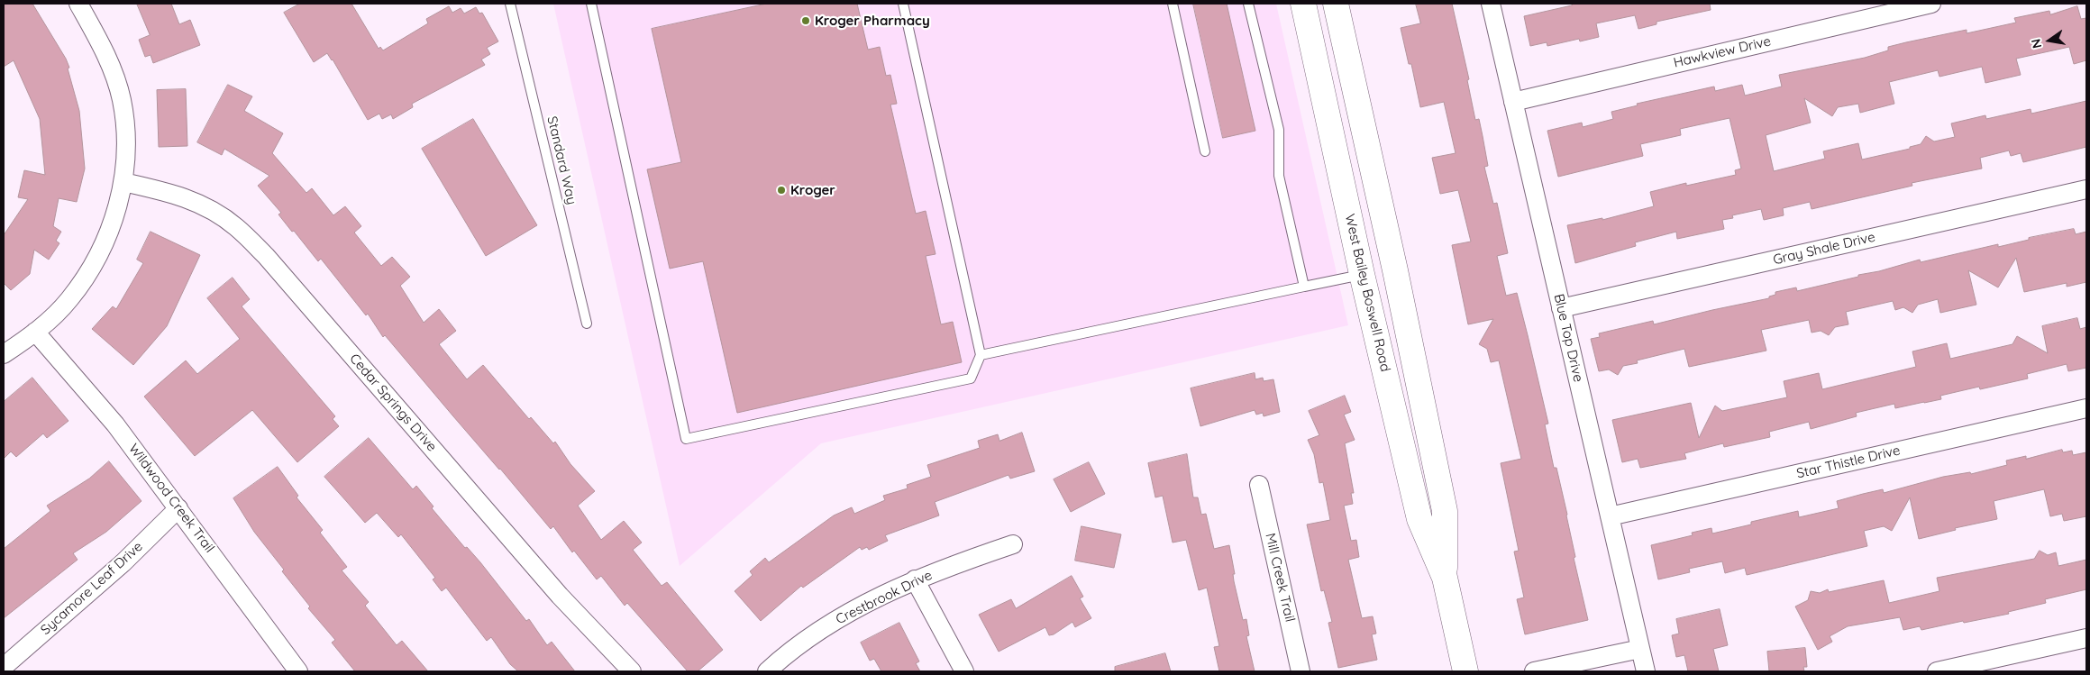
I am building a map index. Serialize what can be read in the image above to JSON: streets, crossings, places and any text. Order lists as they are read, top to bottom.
{
  "streets": {
    "main road": ["West Bailey Boswell Road"],
    "street": [
      "Hawkview Drive",
      "Gray Shale Drive",
      "Blue Top Drive",
      "Cedar Springs Drive",
      "Star Thistle Drive",
      "Wildwood Creek Trail",
      "Mill Creek Trail",
      "Sycamore Leaf Drive",
      "Crestbrook Drive"
    ],
    "lane": ["Standard Way"]
  },
  "crossings": [
    ["Hawkview Drive", "Blue Top Drive"],
    ["Gray Shale Drive", "Blue Top Drive"],
    ["Blue Top Drive", "Star Thistle Drive"],
    ["Wildwood Creek Trail", "Sycamore Leaf Drive"]
  ],
  "places": ["Kroger Pharmacy", "Kroger"],
  "north": "left"
}
